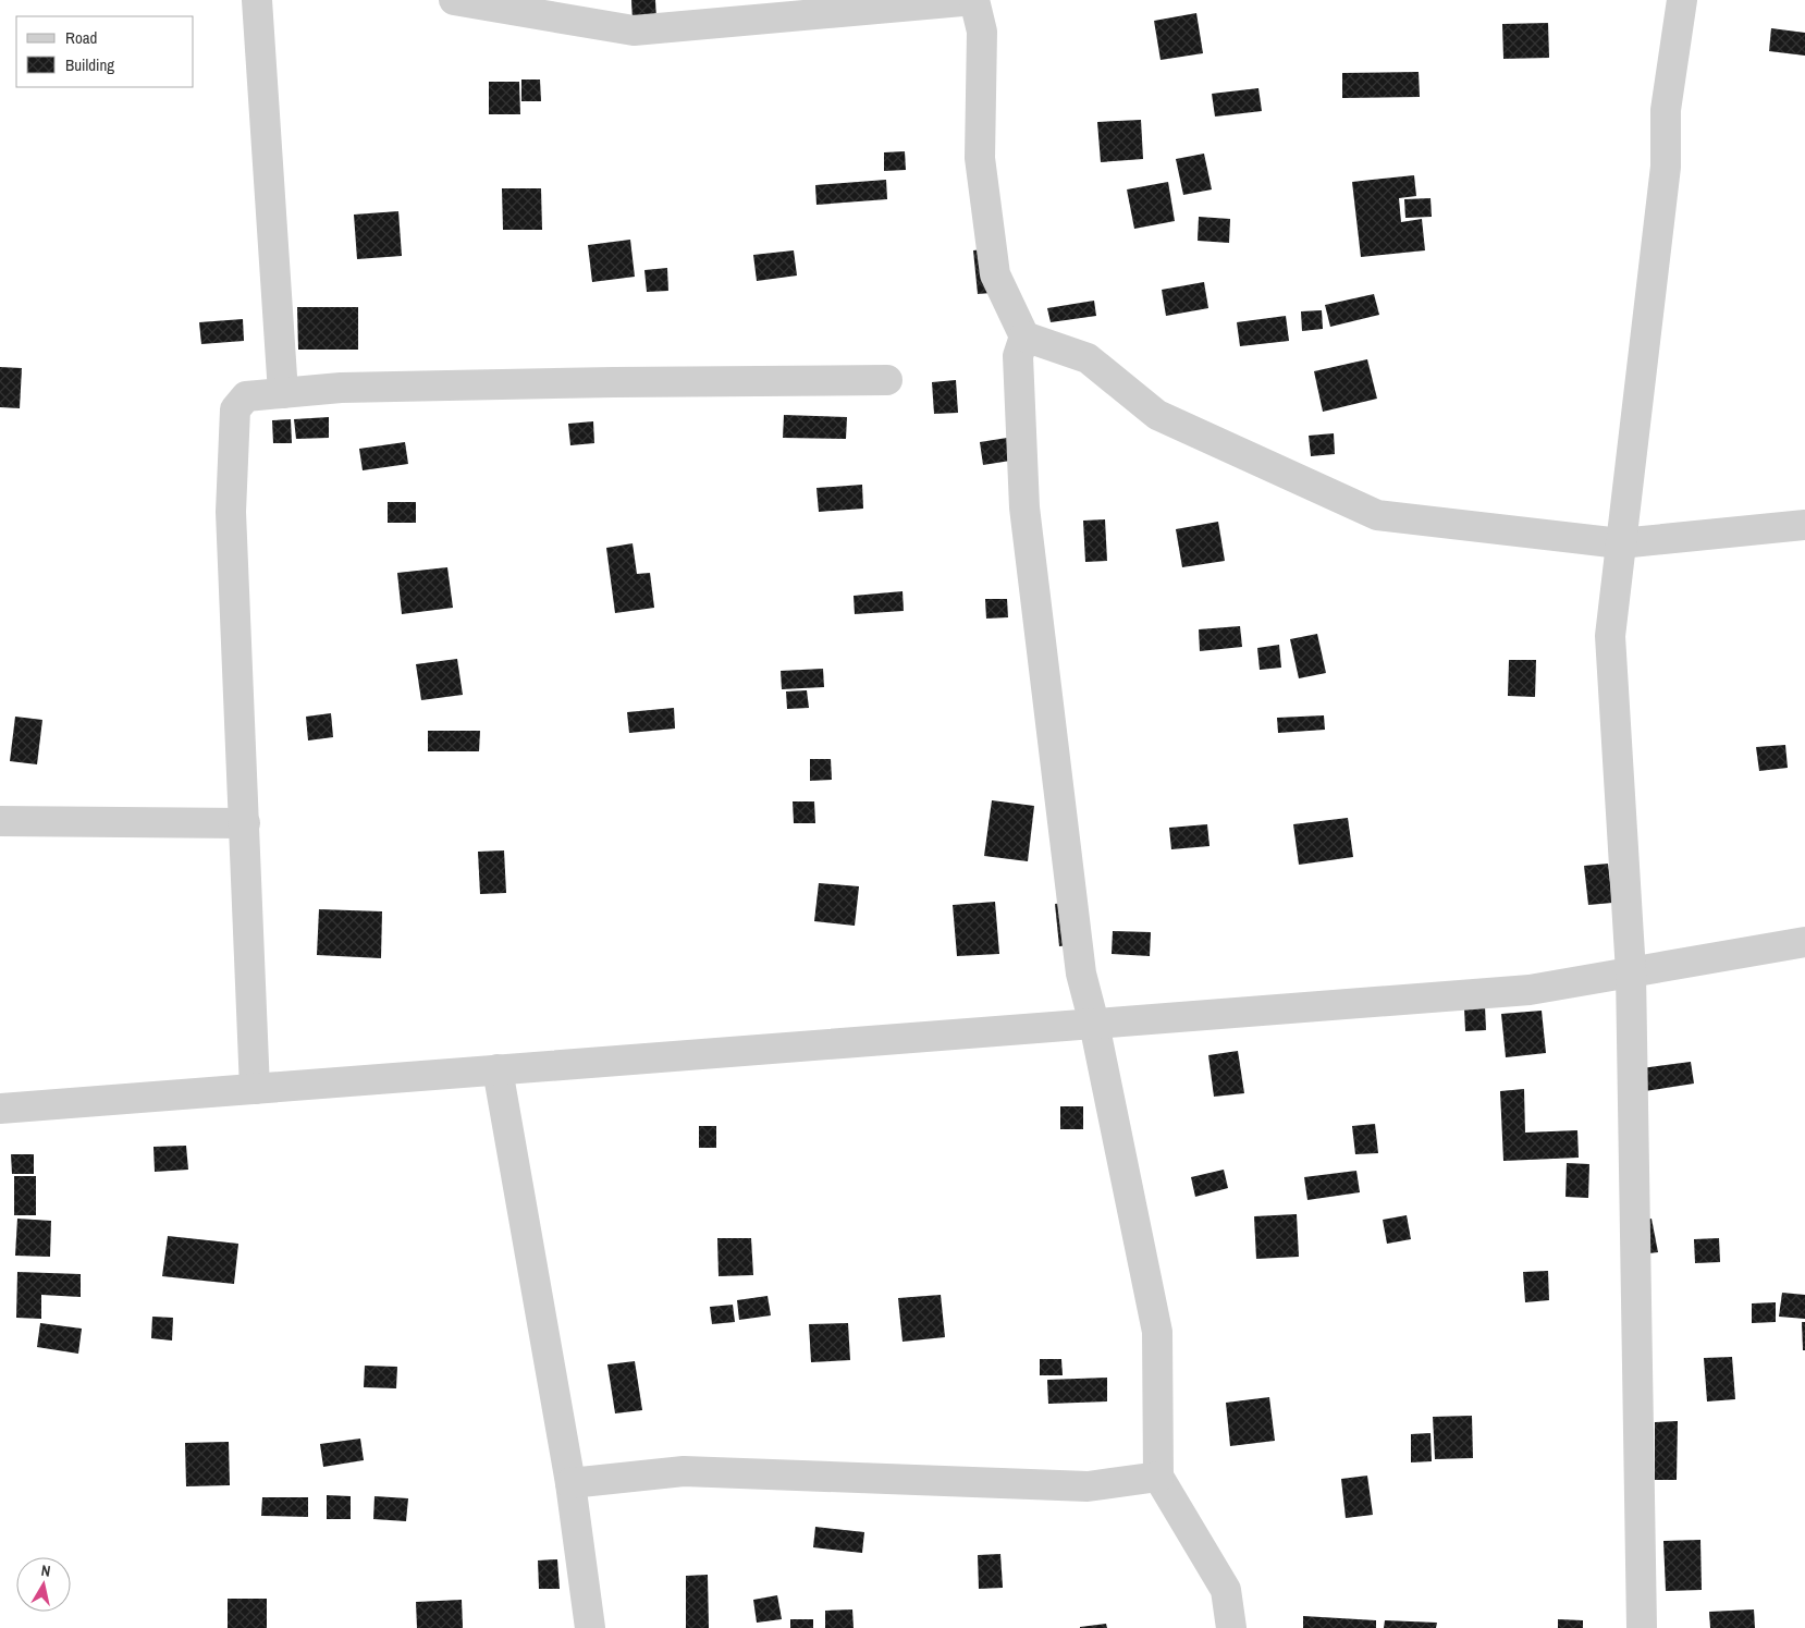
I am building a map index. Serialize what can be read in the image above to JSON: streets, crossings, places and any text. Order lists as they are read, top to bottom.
{
  "legend": ["Road", "Building"],
  "north": "top"
}
